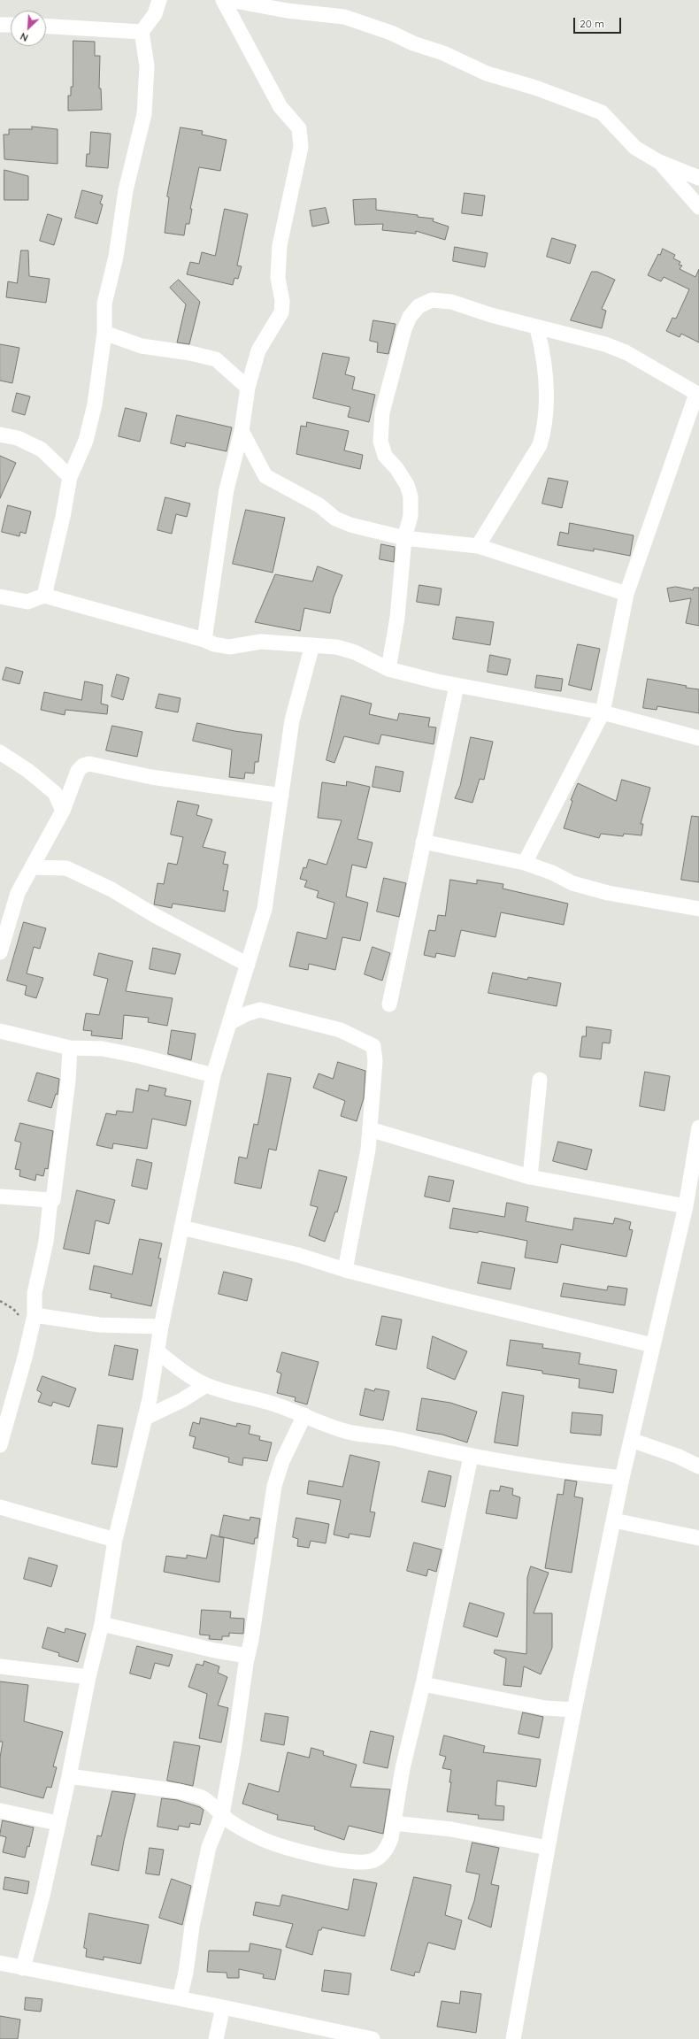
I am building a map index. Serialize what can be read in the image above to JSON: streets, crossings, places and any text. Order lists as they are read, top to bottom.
{
  "scale_bar": "20 m",
  "north": "bottom left"
}
